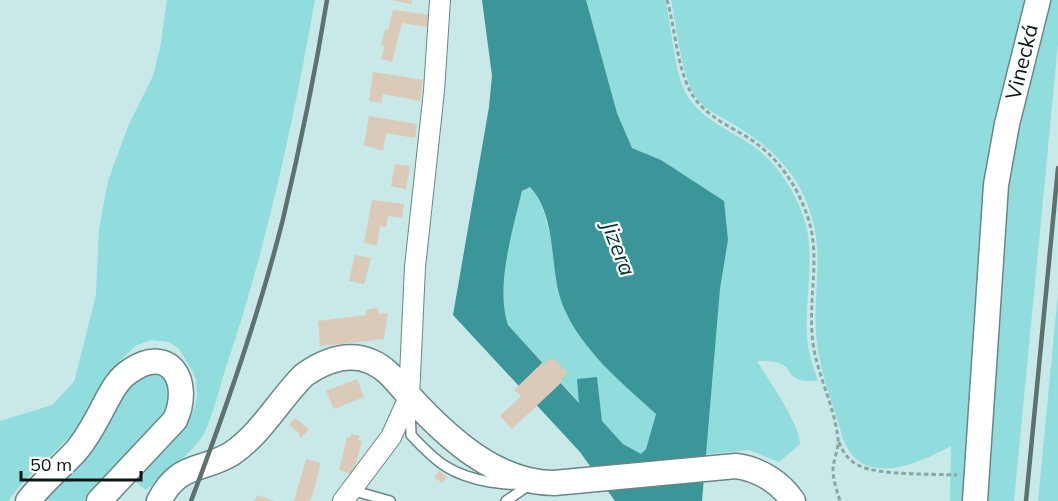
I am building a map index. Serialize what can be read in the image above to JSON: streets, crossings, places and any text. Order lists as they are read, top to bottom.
{
  "streets": {
    "street": ["Vinecká"]
  },
  "water": ["Jizera"],
  "scale_bar": "50 m"
}
